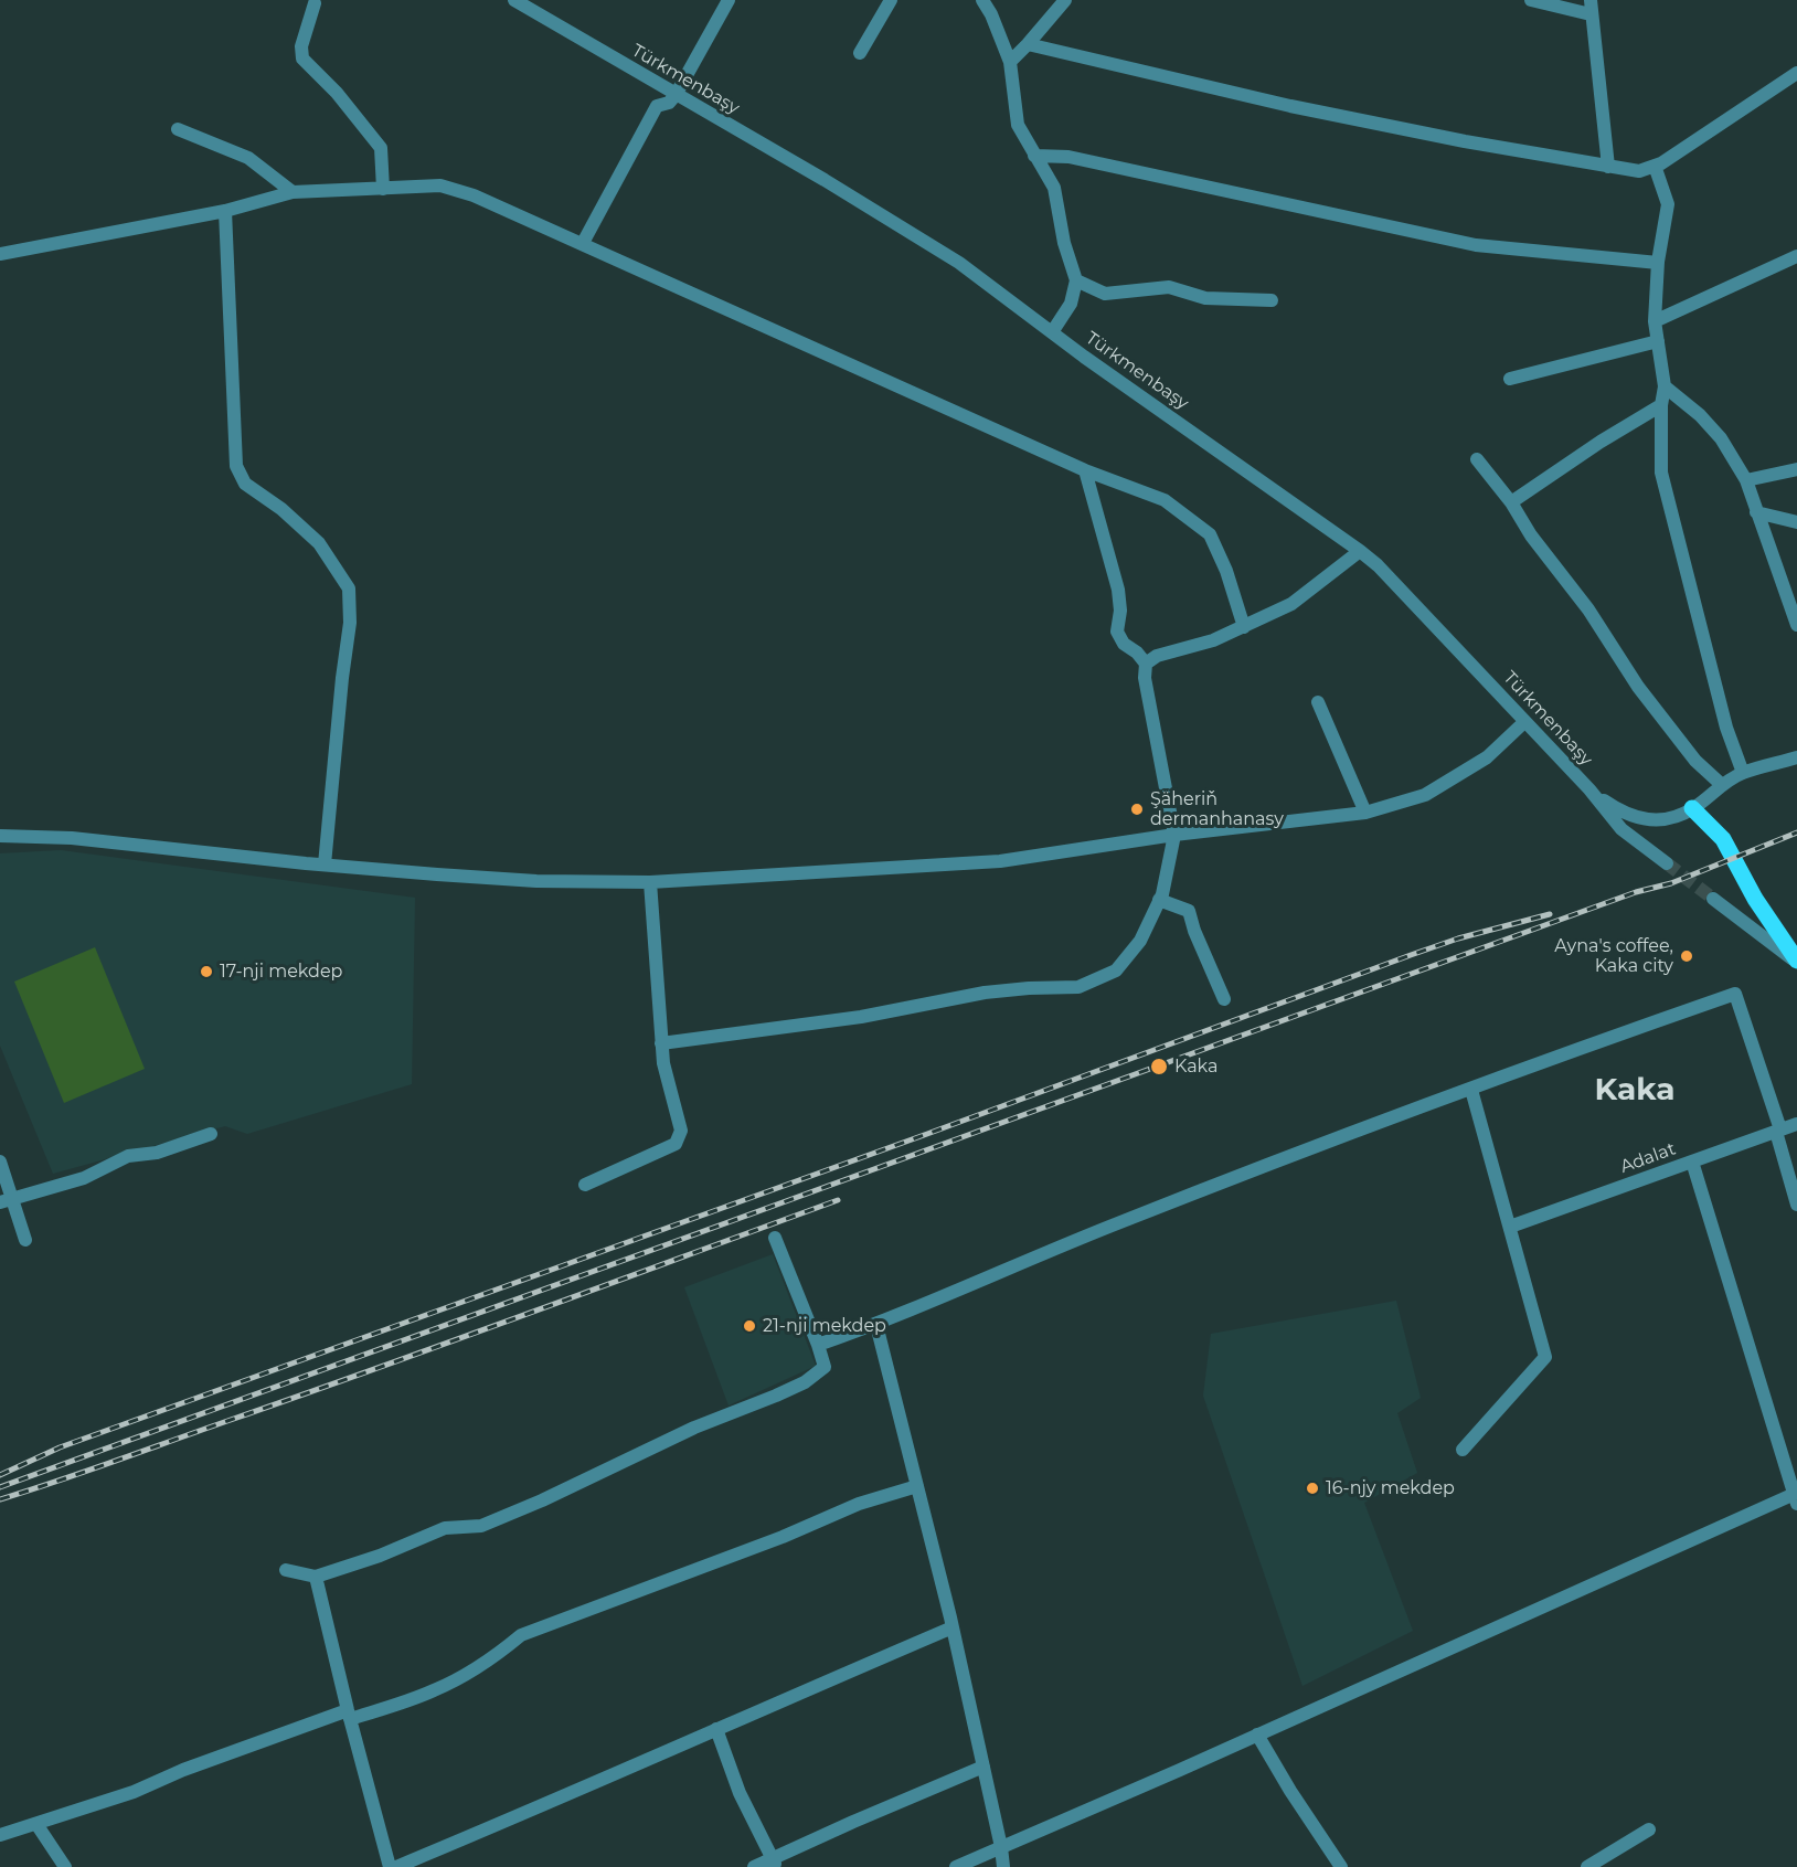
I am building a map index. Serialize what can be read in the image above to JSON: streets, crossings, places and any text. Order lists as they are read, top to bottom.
{
  "streets": {
    "street": ["Türkmenbaşy", "Adalat"]
  },
  "districts": ["Kaka"],
  "places": [
    "Şäheriň dermanhanasy",
    "Ayna's coffee, Kaka city",
    "17-nji mekdep",
    "Kaka",
    "21-nji mekdep",
    "16-njy mekdep"
  ]
}
